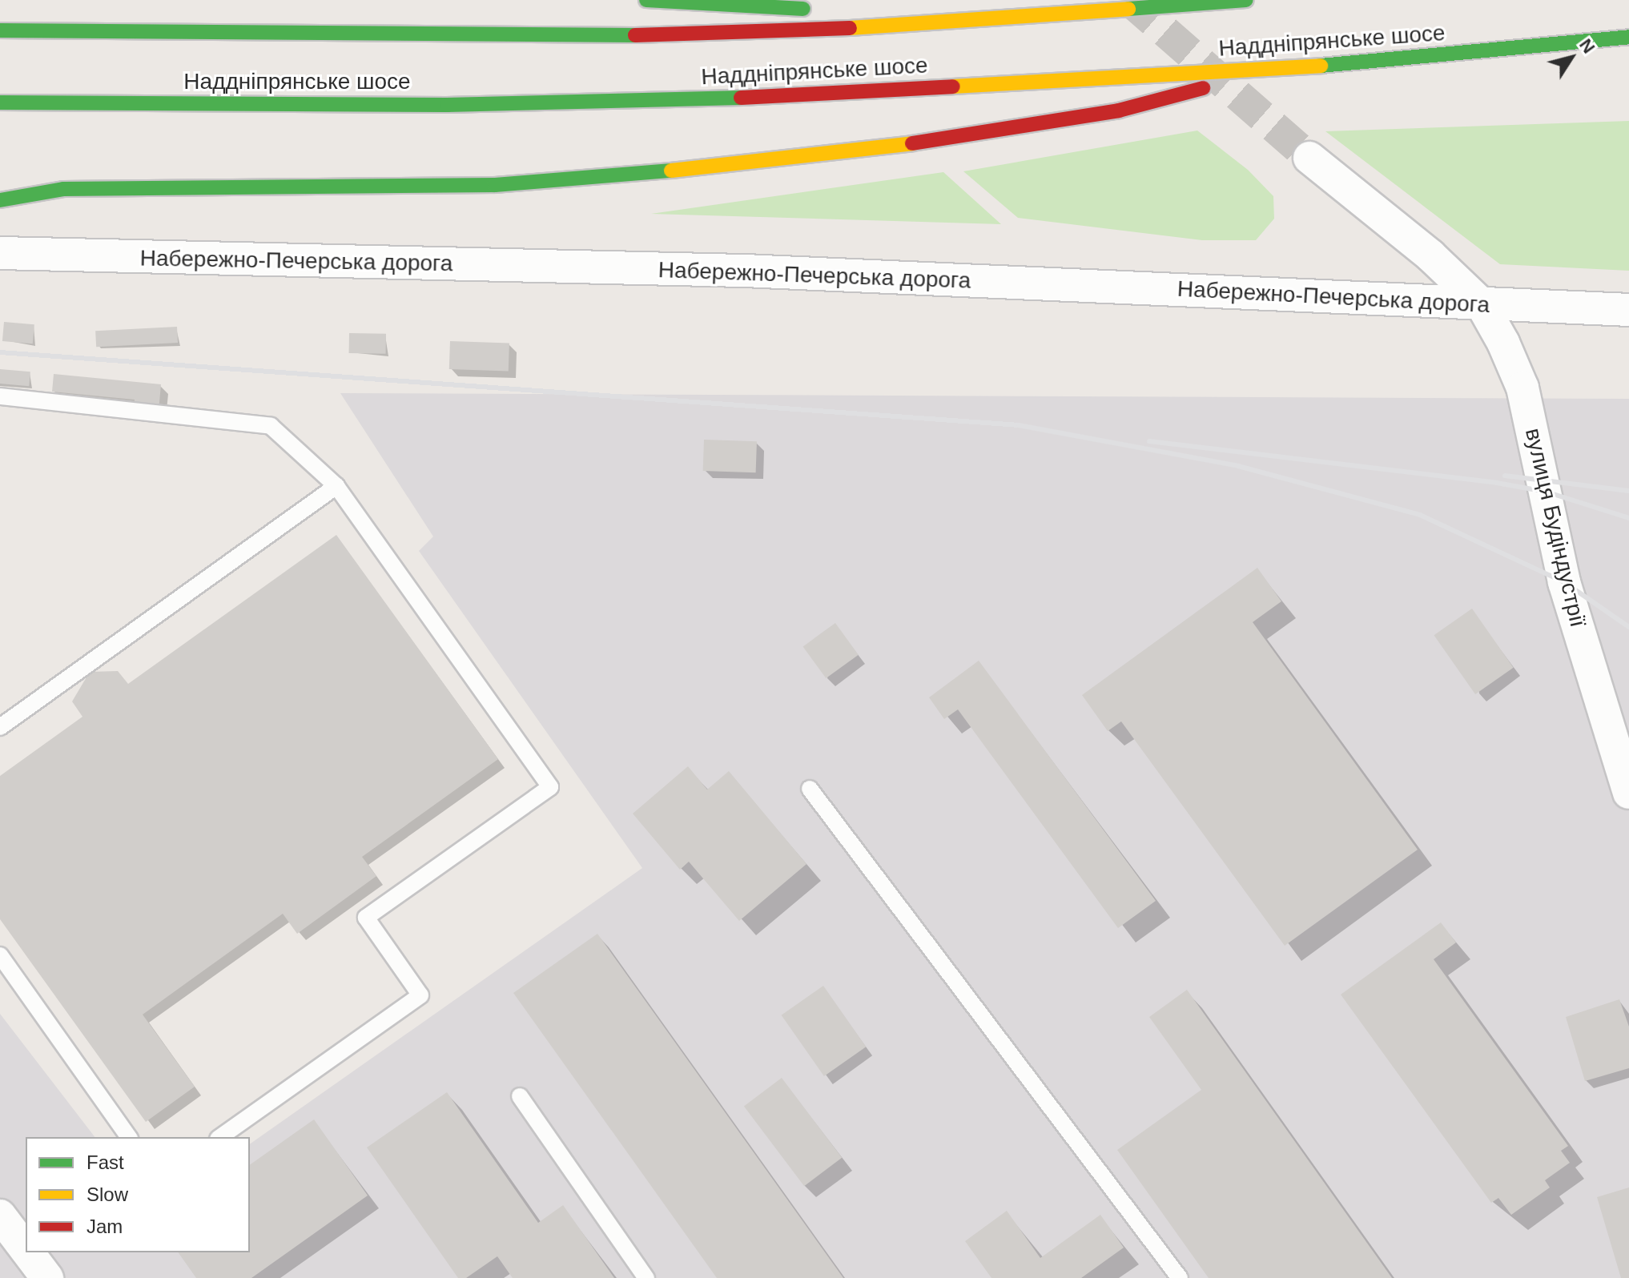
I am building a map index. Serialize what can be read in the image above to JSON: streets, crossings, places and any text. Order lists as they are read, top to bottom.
{
  "streets": {
    "main road": ["Наддніпрянське шосе"],
    "street": ["Набережно-Печерська дорога", "вулиця Будіндустрії"]
  },
  "crossings": [
    ["Набережно-Печерська дорога", "вулиця Будіндустрії"]
  ],
  "legend": ["Fast", "Slow", "Jam"],
  "north": "top right"
}
